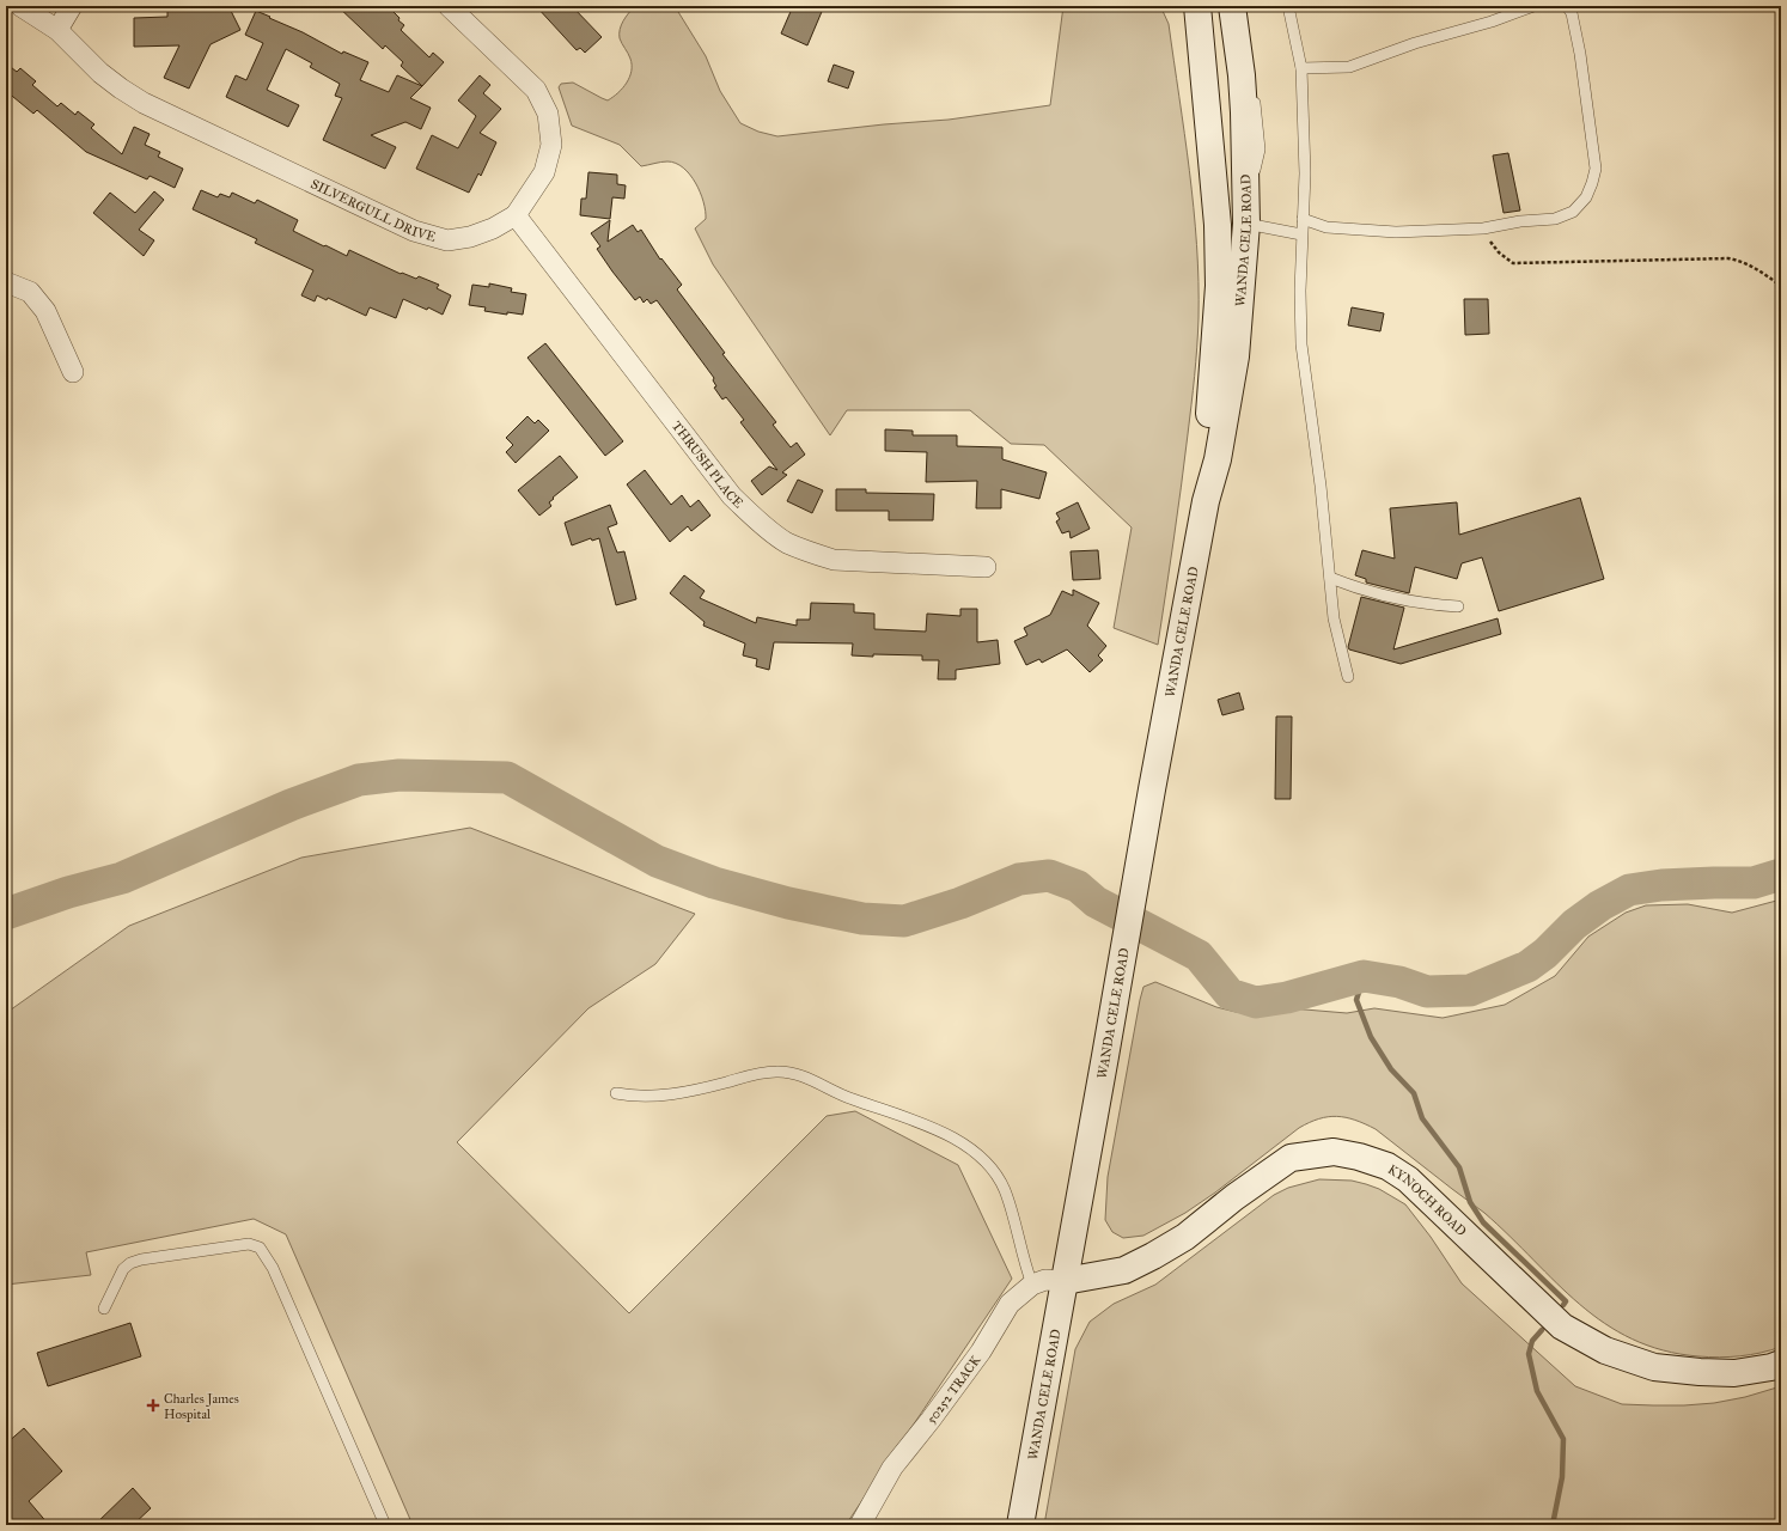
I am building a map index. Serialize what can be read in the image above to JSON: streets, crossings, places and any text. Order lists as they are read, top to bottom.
{
  "streets": {
    "street": [
      "SILVERGULL DRIVE",
      "WANDA CELE ROAD",
      "THRUSH PLACE",
      "KYNOCH ROAD",
      "50252 TRACK"
    ]
  },
  "crossings": [
    ["SILVERGULL DRIVE", "THRUSH PLACE"],
    ["WANDA CELE ROAD", "KYNOCH ROAD"],
    ["WANDA CELE ROAD", "50252 TRACK"],
    ["KYNOCH ROAD", "50252 TRACK"]
  ],
  "places": {
    "health": ["Charles James Hospital"]
  }
}
